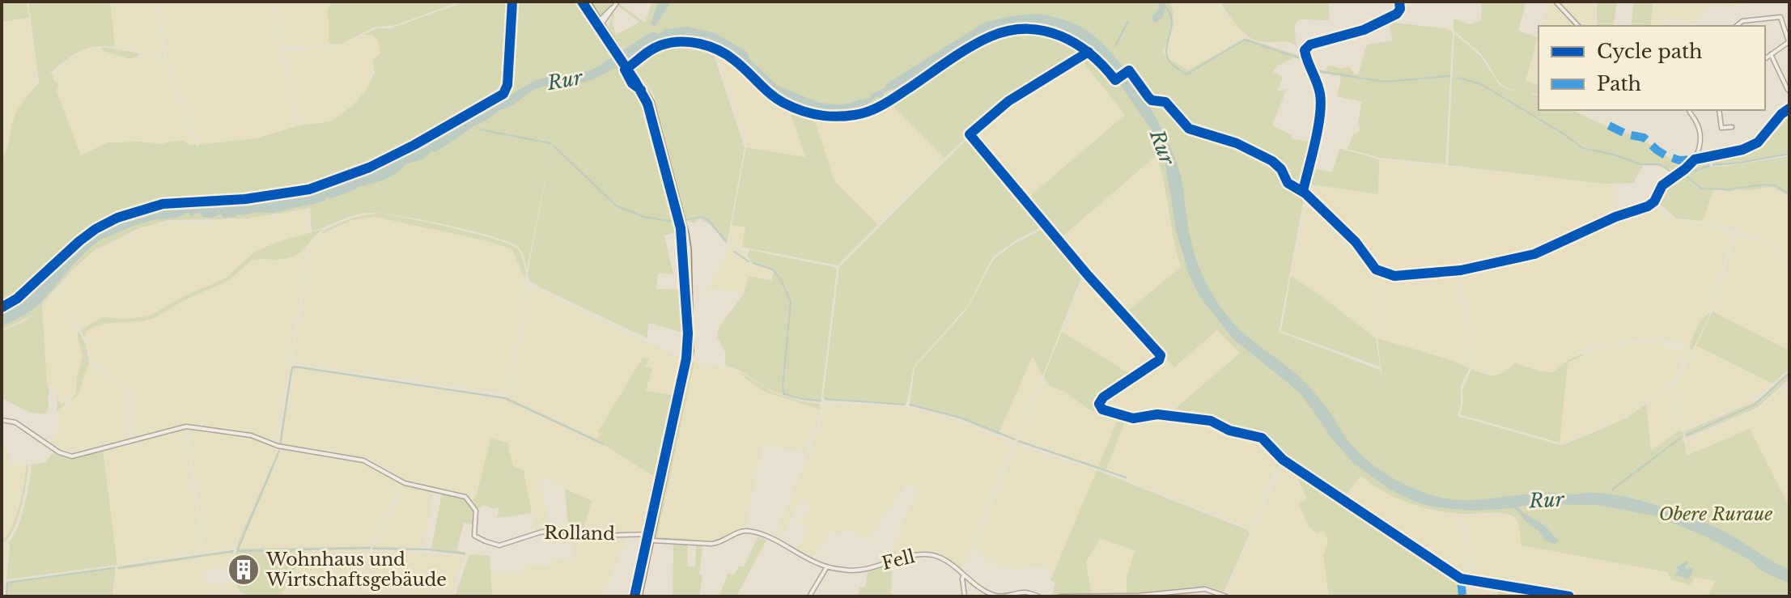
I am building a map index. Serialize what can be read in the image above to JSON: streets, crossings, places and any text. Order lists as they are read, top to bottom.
{
  "streets": {
    "street": ["Rolland", "Fell"]
  },
  "crossings": [
    ["Rolland", "Fell"]
  ],
  "water": ["Rur"],
  "parks": ["Obere Ruraue"],
  "places": {
    "building": ["Wohnhaus und Wirtschaftsgebäude"]
  },
  "legend": ["Cycle path", "Path"]
}
